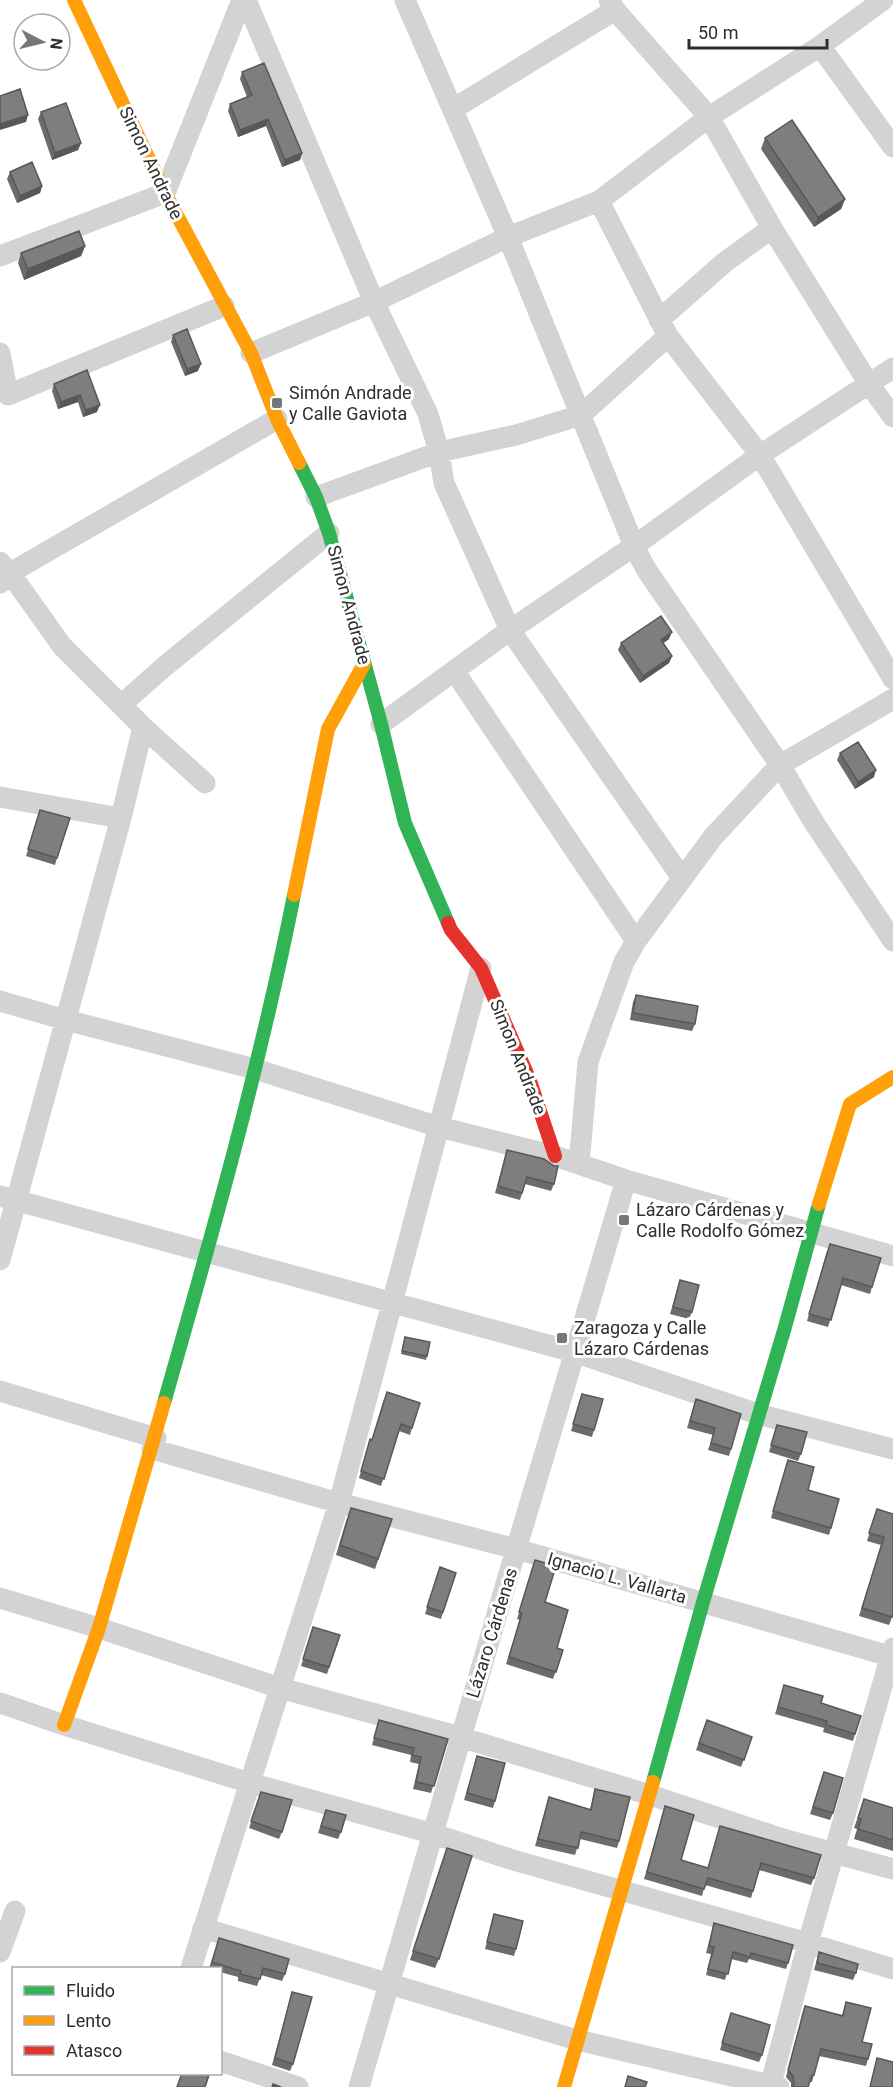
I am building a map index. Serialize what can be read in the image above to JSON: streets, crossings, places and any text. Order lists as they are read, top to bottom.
{
  "streets": {
    "street": ["Simon Andrade", "Ignacio L. Vallarta", "Lázaro Cárdenas"]
  },
  "crossings": [
    ["Ignacio L. Vallarta", "Lázaro Cárdenas"]
  ],
  "places": {
    "transit": ["Simón Andrade y Calle Gaviota", "Lázaro Cárdenas y Calle Rodolfo Gómez", "Zaragoza y Calle Lázaro Cárdenas"]
  },
  "legend": ["Fluido", "Lento", "Atasco"],
  "scale_bar": "50 m",
  "north": "right"
}
